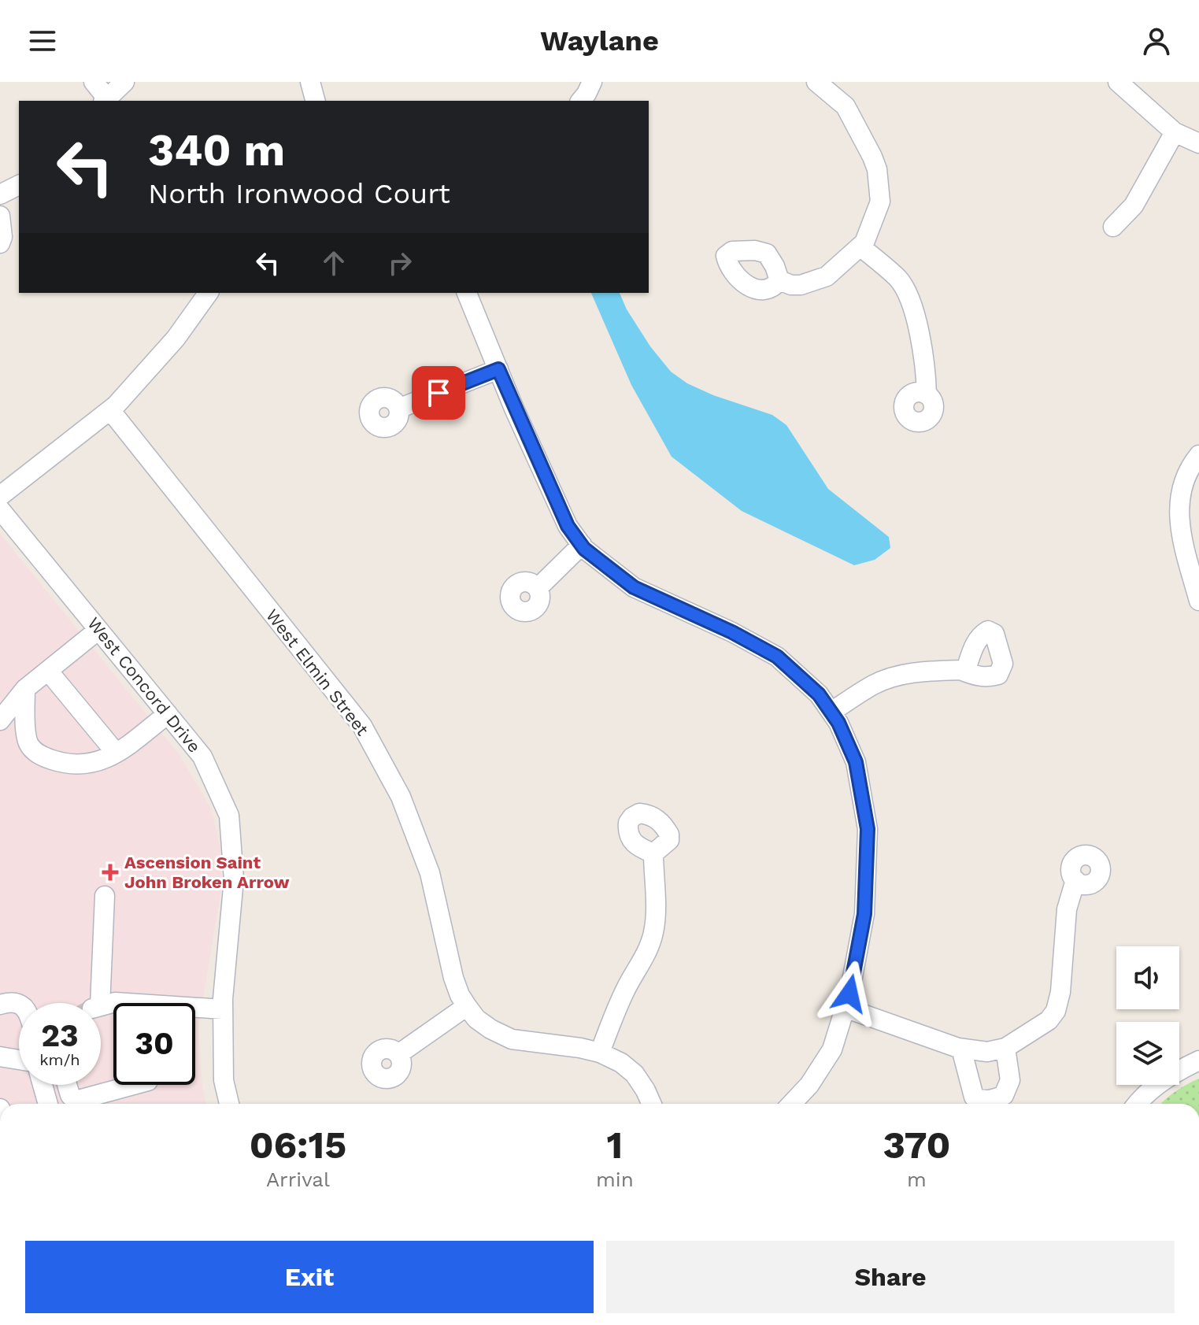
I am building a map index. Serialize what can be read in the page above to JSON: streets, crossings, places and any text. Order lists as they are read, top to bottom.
{
  "streets": {
    "street": ["West Elmin Street", "West Concord Drive"]
  },
  "places": {
    "health": ["Ascension Saint John Broken Arrow"]
  },
  "page": {
    "header": "Waylane",
    "turn": ["340 m", "North Ironwood Court"],
    "speed": "23 km/h",
    "limit": "30",
    "eta": [
      "06:15",
      "Arrival",
      "1",
      "min",
      "370",
      "m"
    ],
    "buttons": ["Exit", "Share"]
  }
}
